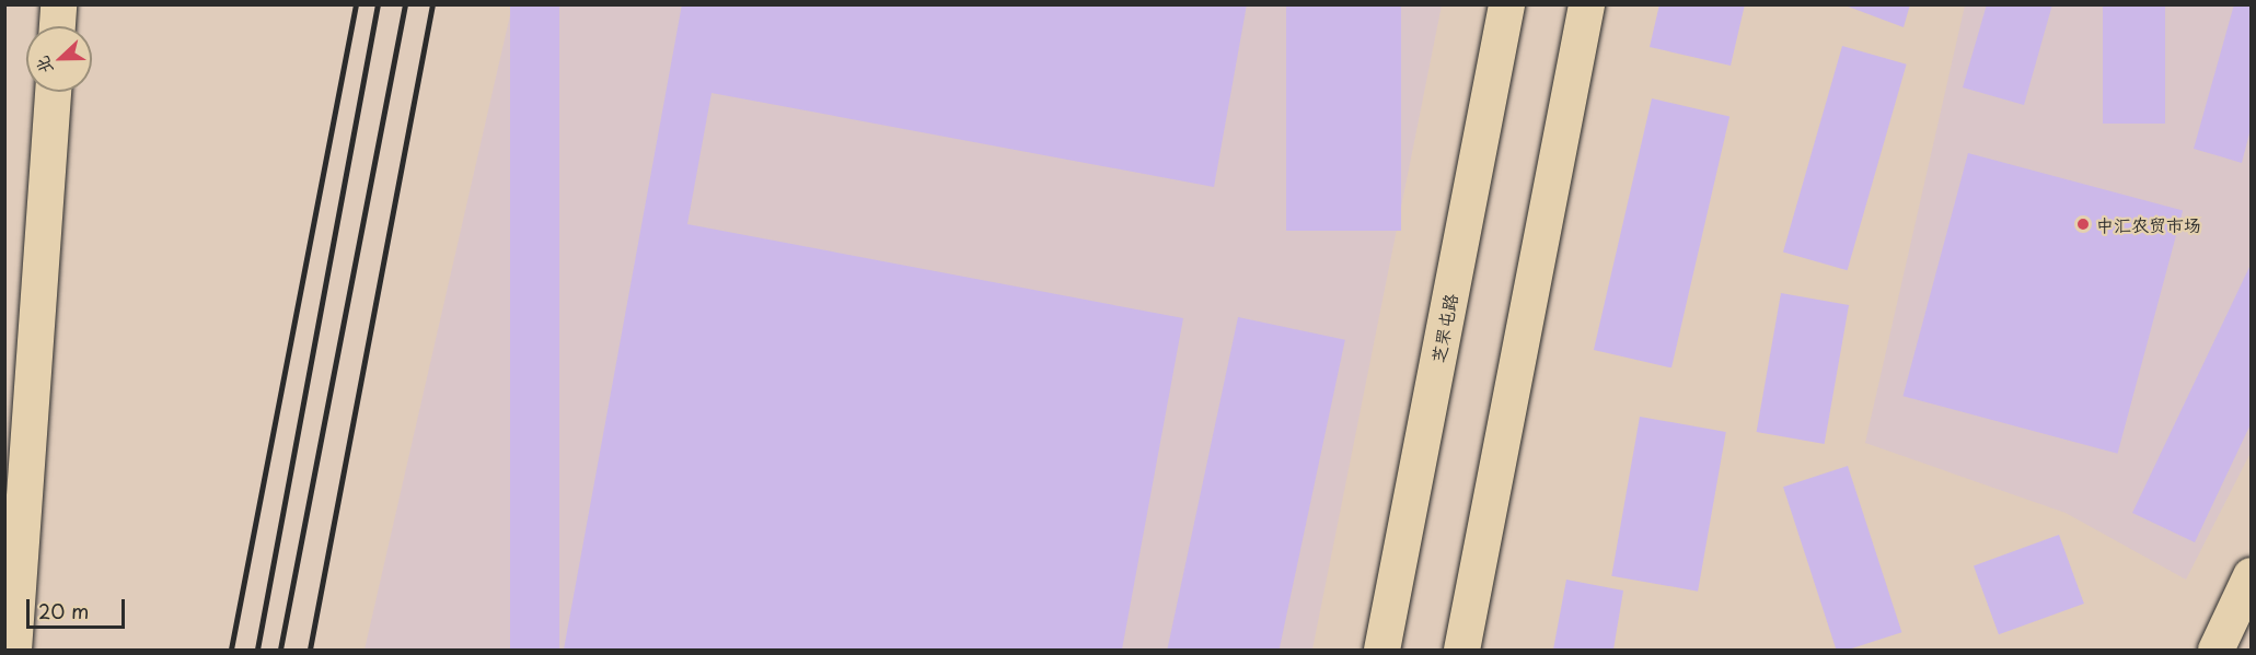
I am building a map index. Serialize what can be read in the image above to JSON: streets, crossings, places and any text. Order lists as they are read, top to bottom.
{
  "streets": {
    "main road": ["芝罘屯路"]
  },
  "places": ["中汇农贸市场"],
  "scale_bar": "20 m",
  "north": "left"
}
